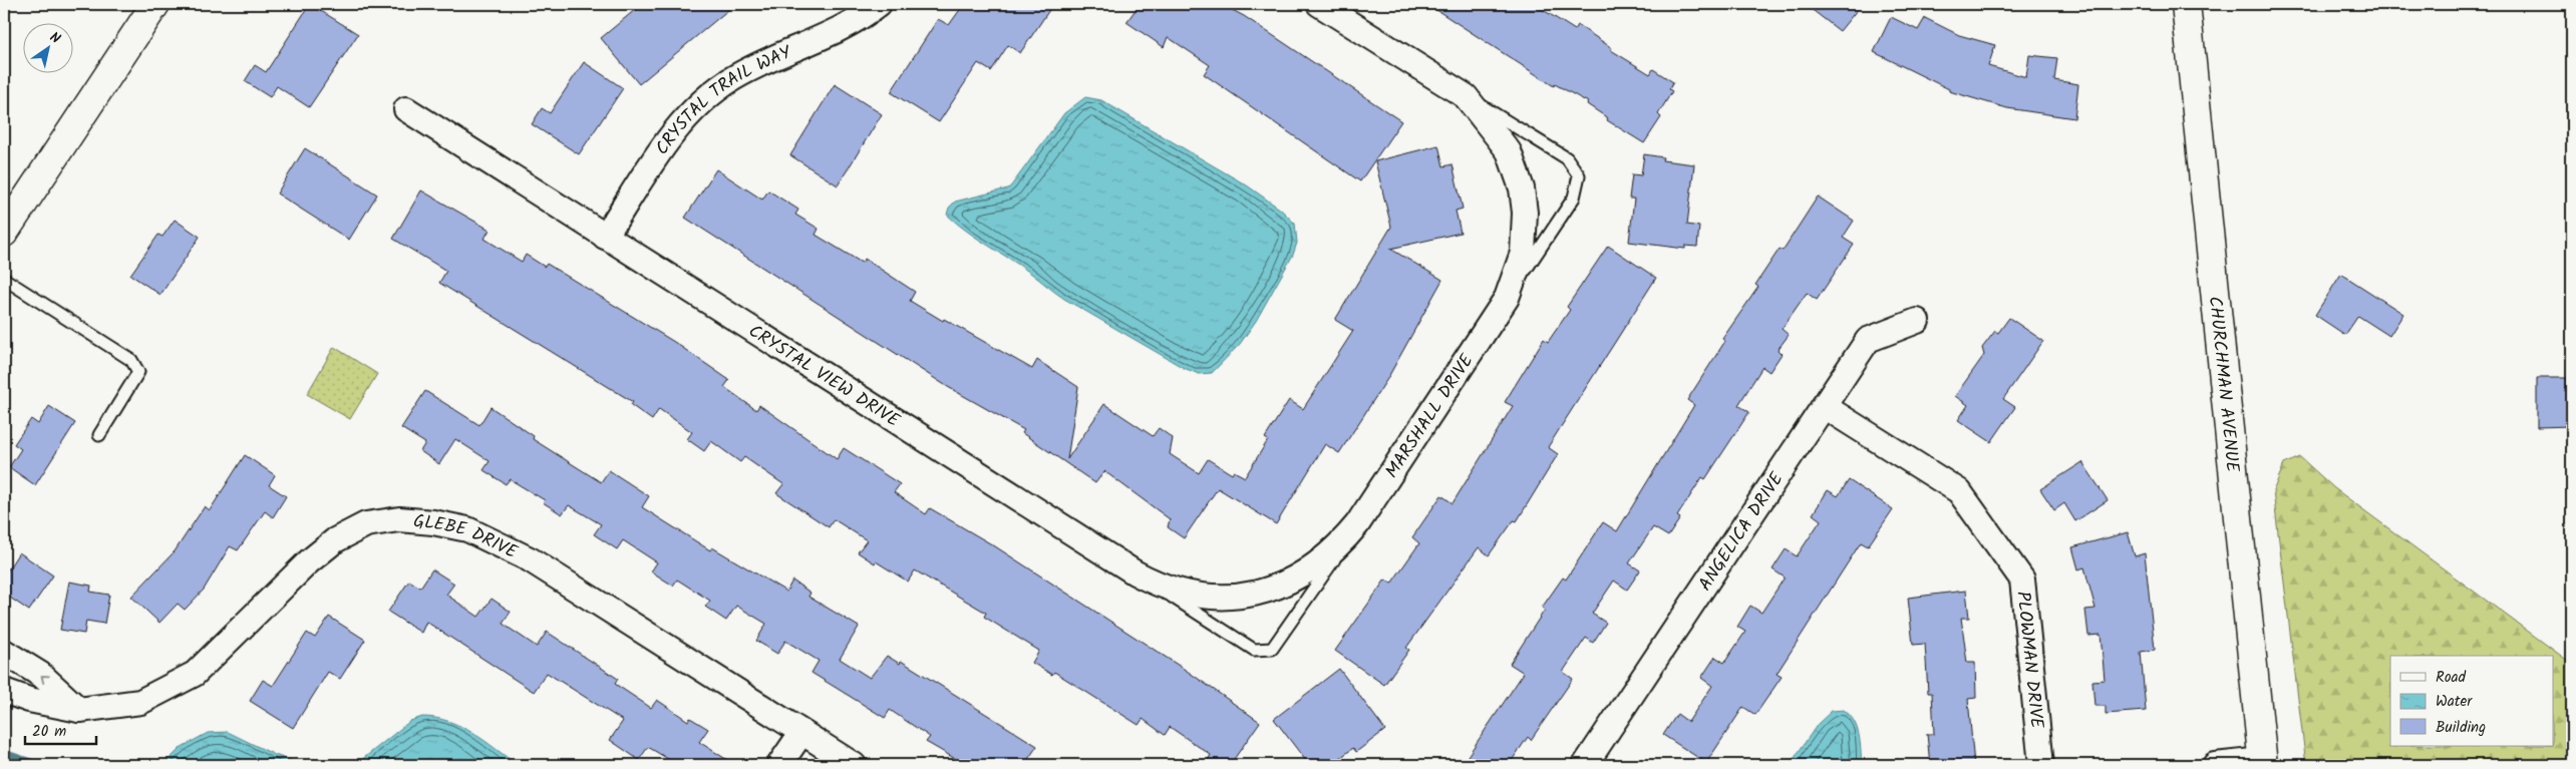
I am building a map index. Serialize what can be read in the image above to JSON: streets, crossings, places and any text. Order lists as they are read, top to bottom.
{
  "streets": {
    "street": [
      "CRYSTAL TRAIL WAY",
      "CRYSTAL VIEW DRIVE",
      "CHURCHMAN AVENUE",
      "MARSHALL DRIVE",
      "ANGELICA DRIVE",
      "GLEBE DRIVE",
      "PLOWMAN DRIVE"
    ]
  },
  "crossings": [
    ["CRYSTAL TRAIL WAY", "CRYSTAL VIEW DRIVE"],
    ["CRYSTAL VIEW DRIVE", "MARSHALL DRIVE"],
    ["ANGELICA DRIVE", "PLOWMAN DRIVE"]
  ],
  "legend": ["Road", "Water", "Building"],
  "scale_bar": "20 m",
  "north": "top right"
}
